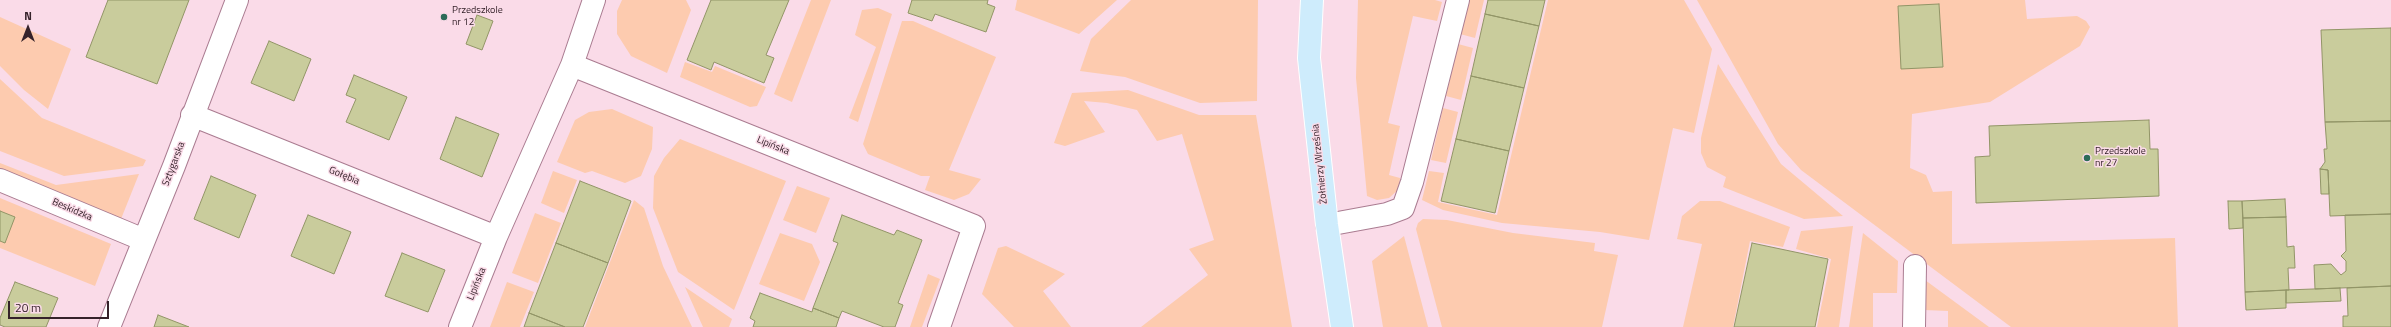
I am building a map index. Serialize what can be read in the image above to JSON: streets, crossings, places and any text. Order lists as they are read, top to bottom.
{
  "streets": {
    "main road": ["Żołnierzy Września"],
    "street": [
      "Lipińska",
      "Sztygarska",
      "Gołębia",
      "Beskidzka"
    ]
  },
  "crossings": [
    ["Lipińska", "Gołębia"],
    ["Sztygarska", "Gołębia"],
    ["Sztygarska", "Beskidzka"]
  ],
  "places": ["Przedszkole nr 12", "Przedszkole nr 27"],
  "scale_bar": "20 m",
  "north": "top"
}
